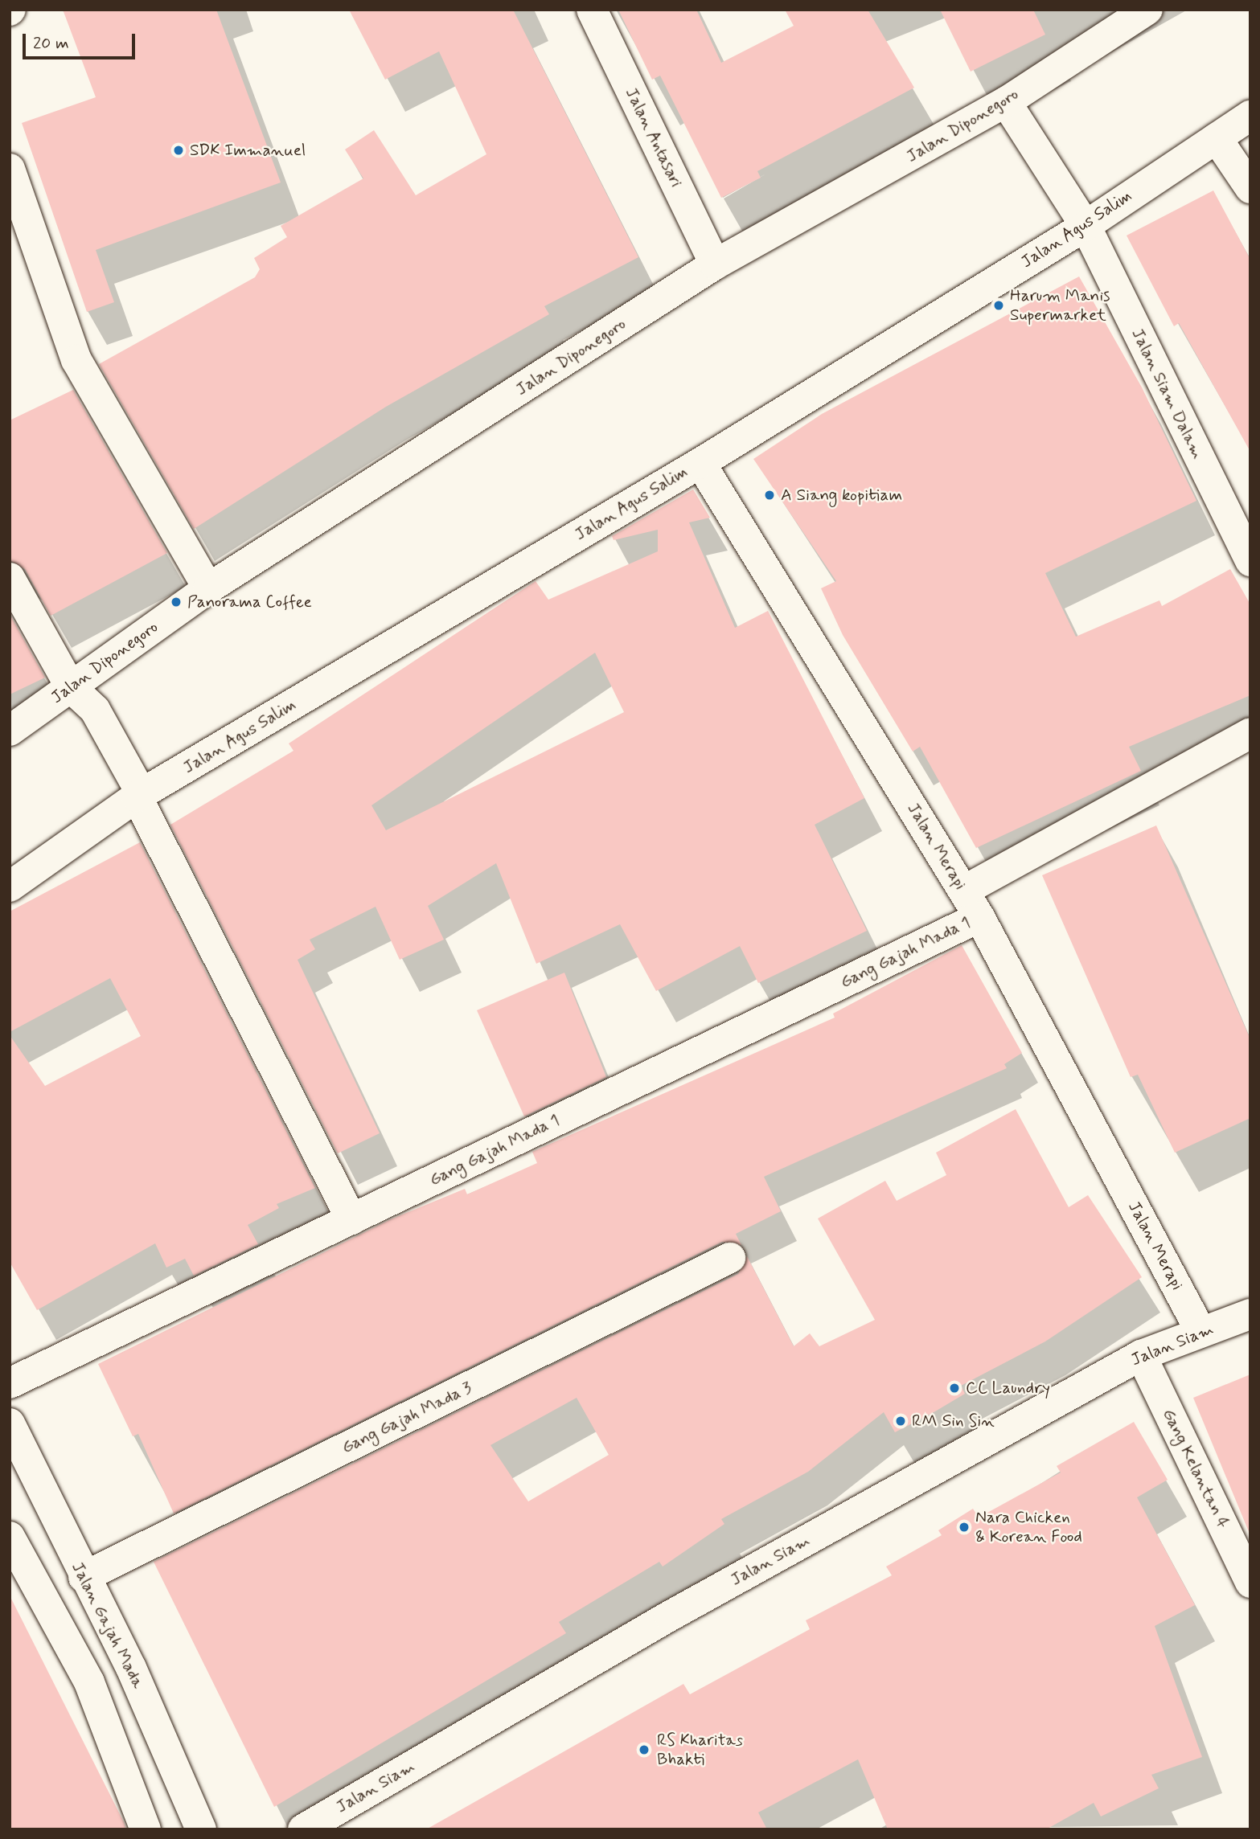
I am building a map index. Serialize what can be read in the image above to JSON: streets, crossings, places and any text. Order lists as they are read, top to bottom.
{
  "streets": {
    "street": [
      "Jalan Diponegoro",
      "Jalan Antasari",
      "Jalan Agus Salim",
      "Jalan Siam Dalam",
      "Jalan Merapi",
      "Gang Gajah Mada 1",
      "Jalan Siam",
      "Gang Gajah Mada 3",
      "Gang Kelantan 4",
      "Jalan Gajah Mada"
    ]
  },
  "crossings": [
    ["Jalan Diponegoro", "Jalan Antasari"],
    ["Jalan Diponegoro", "Jalan Siam Dalam"],
    ["Jalan Agus Salim", "Jalan Siam Dalam"],
    ["Jalan Agus Salim", "Jalan Merapi"],
    ["Jalan Merapi", "Gang Gajah Mada 1"],
    ["Jalan Merapi", "Jalan Siam"],
    ["Jalan Siam", "Gang Kelantan 4"],
    ["Gang Gajah Mada 3", "Jalan Gajah Mada"]
  ],
  "places": [
    "SDK Immanuel",
    "Harum Manis Supermarket",
    "A Siang kopitiam",
    "Panorama Coffee",
    "CC Laundry",
    "RM Sin Sin",
    "Nara Chicken & Korean Food",
    "RS Kharitas Bhakti"
  ],
  "scale_bar": "20 m"
}
